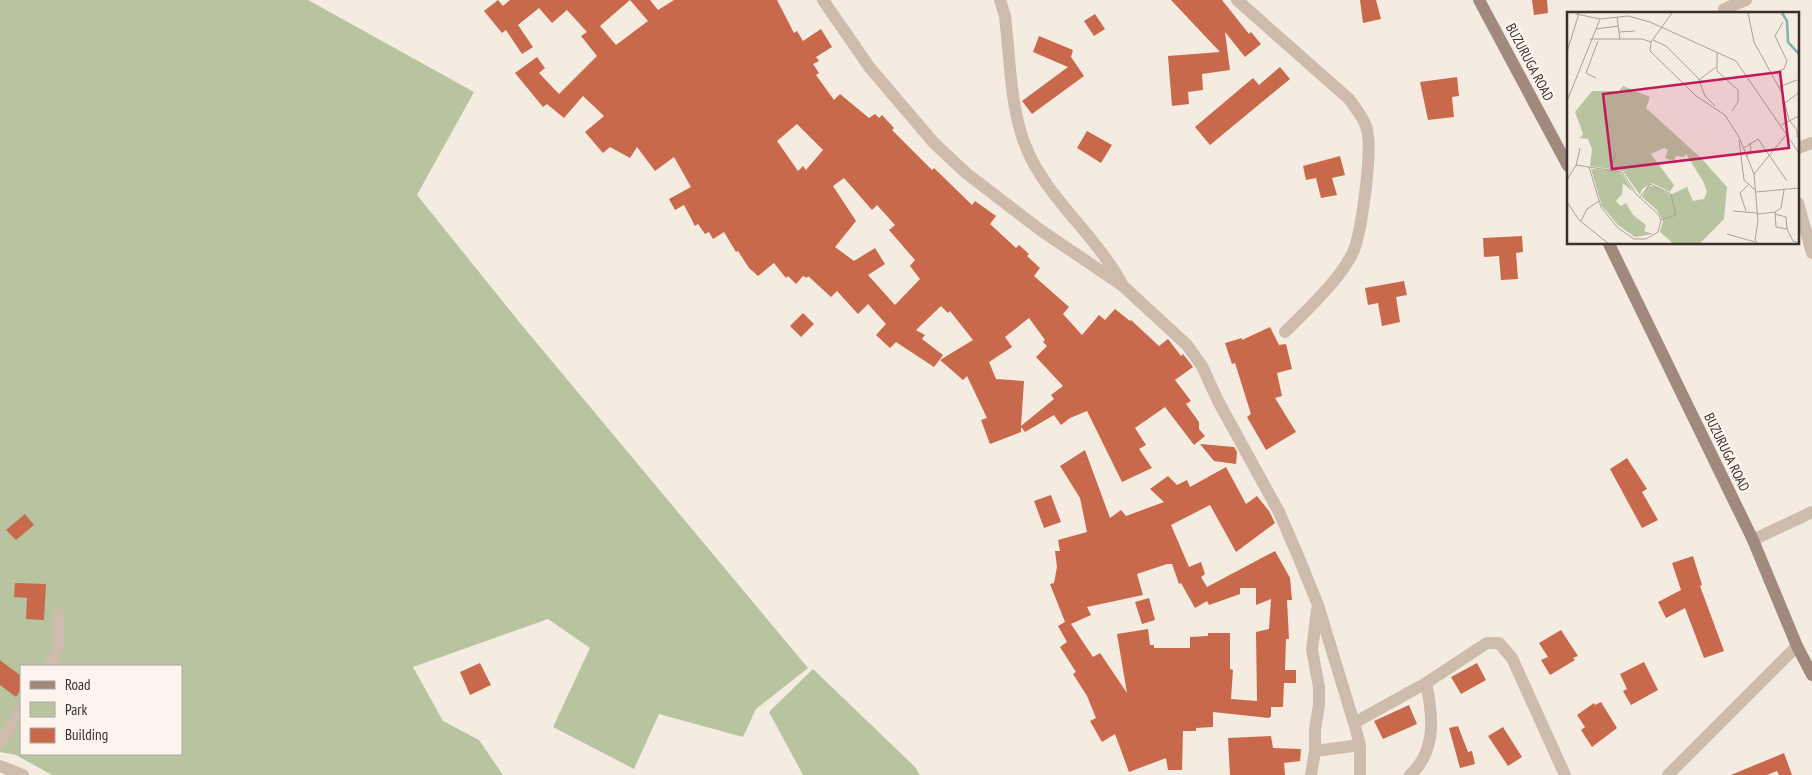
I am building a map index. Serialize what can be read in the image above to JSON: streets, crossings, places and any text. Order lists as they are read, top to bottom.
{
  "streets": {
    "main road": ["BUZURUGA ROAD"]
  },
  "legend": ["Road", "Park", "Building"]
}
